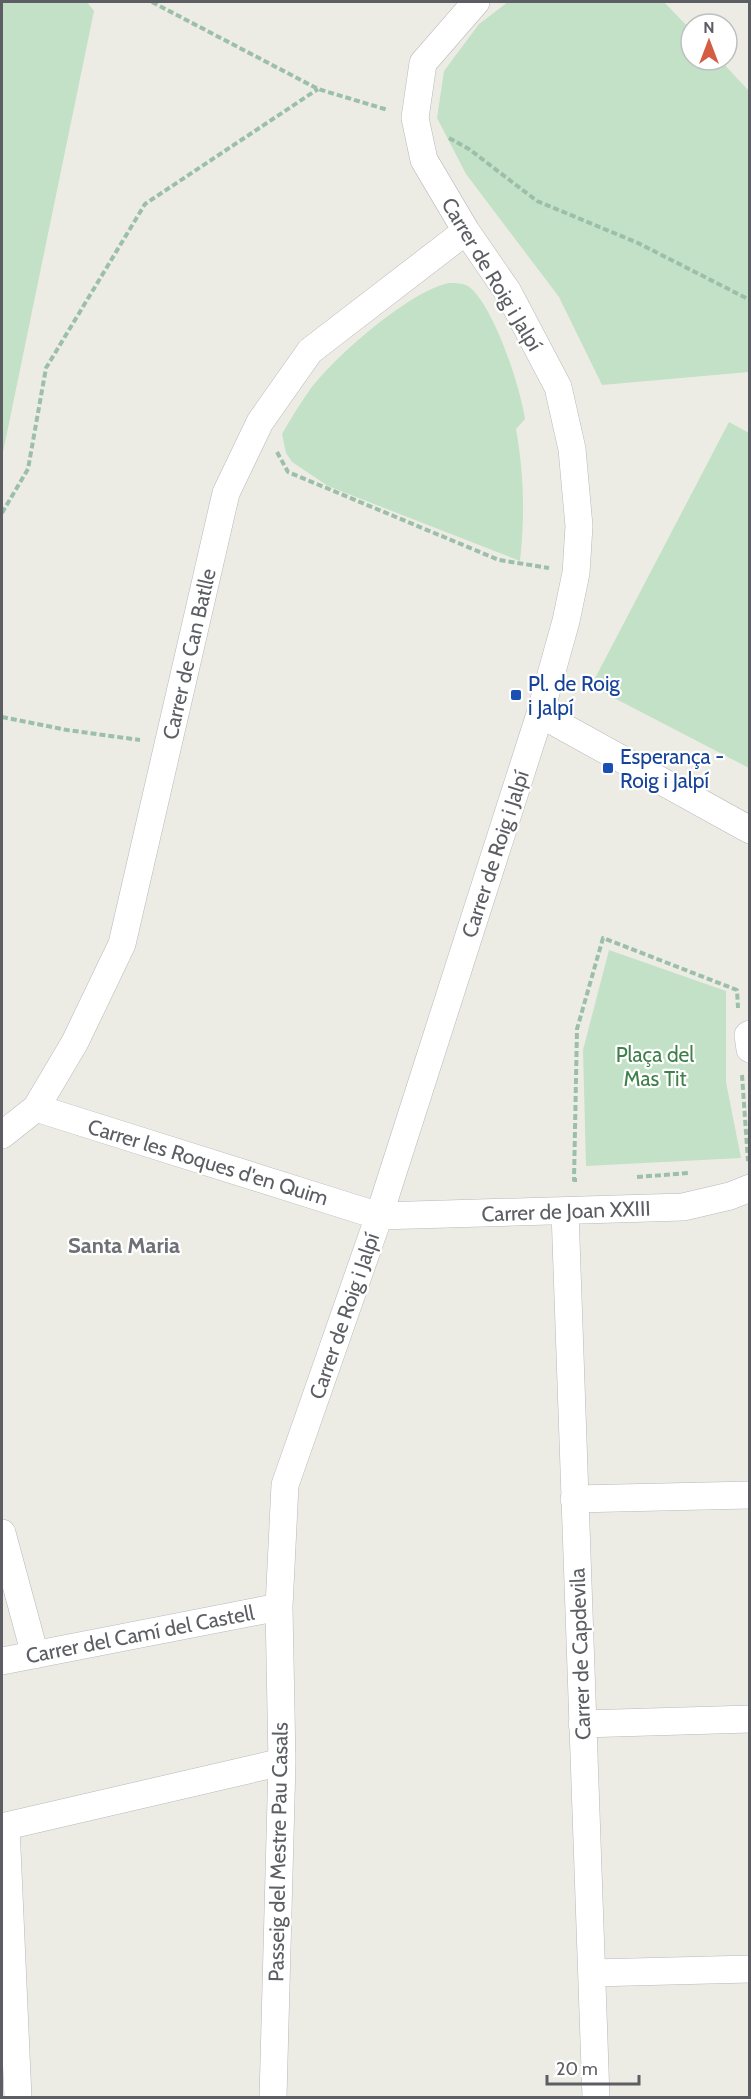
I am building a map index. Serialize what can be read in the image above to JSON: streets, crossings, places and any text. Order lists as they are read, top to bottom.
{
  "streets": {
    "street": [
      "Carrer de Roig i Jalpí",
      "Carrer de Can Batlle",
      "Carrer les Roques d'en Quim",
      "Carrer de Joan XXIII",
      "Carrer del Camí del Castell",
      "Carrer de Capdevila",
      "Passeig del Mestre Pau Casals"
    ]
  },
  "crossings": [
    ["Carrer de Roig i Jalpí", "Carrer de Can Batlle"],
    ["Carrer de Roig i Jalpí", "Carrer les Roques d'en Quim"],
    ["Carrer de Roig i Jalpí", "Carrer de Joan XXIII"],
    ["Carrer de Roig i Jalpí", "Carrer del Camí del Castell"],
    ["Carrer de Roig i Jalpí", "Passeig del Mestre Pau Casals"],
    ["Carrer de Can Batlle", "Carrer les Roques d'en Quim"],
    ["Carrer les Roques d'en Quim", "Carrer de Joan XXIII"],
    ["Carrer de Joan XXIII", "Carrer de Capdevila"],
    ["Carrer del Camí del Castell", "Passeig del Mestre Pau Casals"]
  ],
  "districts": ["Santa Maria"],
  "parks": ["Plaça del Mas Tit"],
  "places": {
    "transit": ["Pl. de Roig i Jalpí", "Esperança - Roig i Jalpí"]
  },
  "scale_bar": "20 m",
  "north": "top"
}
